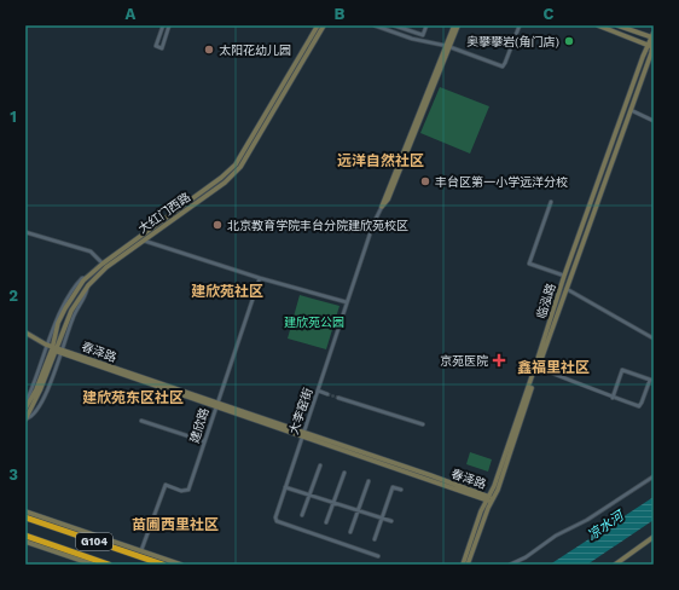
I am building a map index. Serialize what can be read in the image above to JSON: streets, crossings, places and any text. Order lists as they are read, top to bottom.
{
  "streets": {
    "highway": ["G104"],
    "main road": [
      "大红门西路",
      "临泓路",
      "春泽路",
      "大李窑街"
    ],
    "street": ["建欣路"]
  },
  "crossings": [
    ["大红门西路", "春泽路"],
    ["临泓路", "春泽路"],
    ["春泽路", "大李窑街"],
    ["春泽路", "建欣路"]
  ],
  "districts": [
    "远洋自然社区",
    "建欣苑社区",
    "鑫福里社区",
    "建欣苑东区社区",
    "苗圃西里社区"
  ],
  "water": ["凉水河"],
  "parks": ["建欣苑公园"],
  "places": {
    "other": [
      "奥攀攀岩(角门店)",
      "太阳花幼儿园",
      "丰台区第一小学远洋分校",
      "北京教育学院丰台分院建欣苑校区"
    ],
    "health": ["京苑医院"]
  },
  "grid": {
    "columns": ["A", "B", "C"],
    "rows": ["1", "2", "3"]
  }
}
